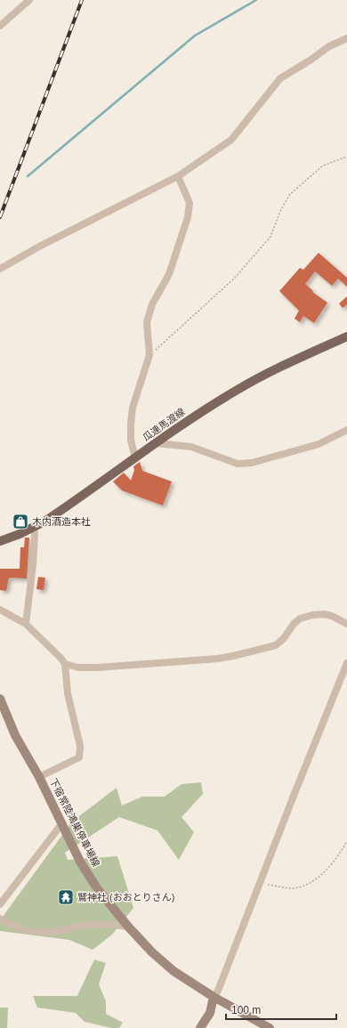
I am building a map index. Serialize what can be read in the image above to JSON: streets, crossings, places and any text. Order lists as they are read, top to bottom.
{
  "streets": {
    "main road": ["瓜連馬渡線", "下宿常陸鴻巣停車場線"]
  },
  "places": {
    "shop": ["木内酒造本社"],
    "temple": ["鷲神社 (おおとりさん)"]
  },
  "scale_bar": "100 m"
}
